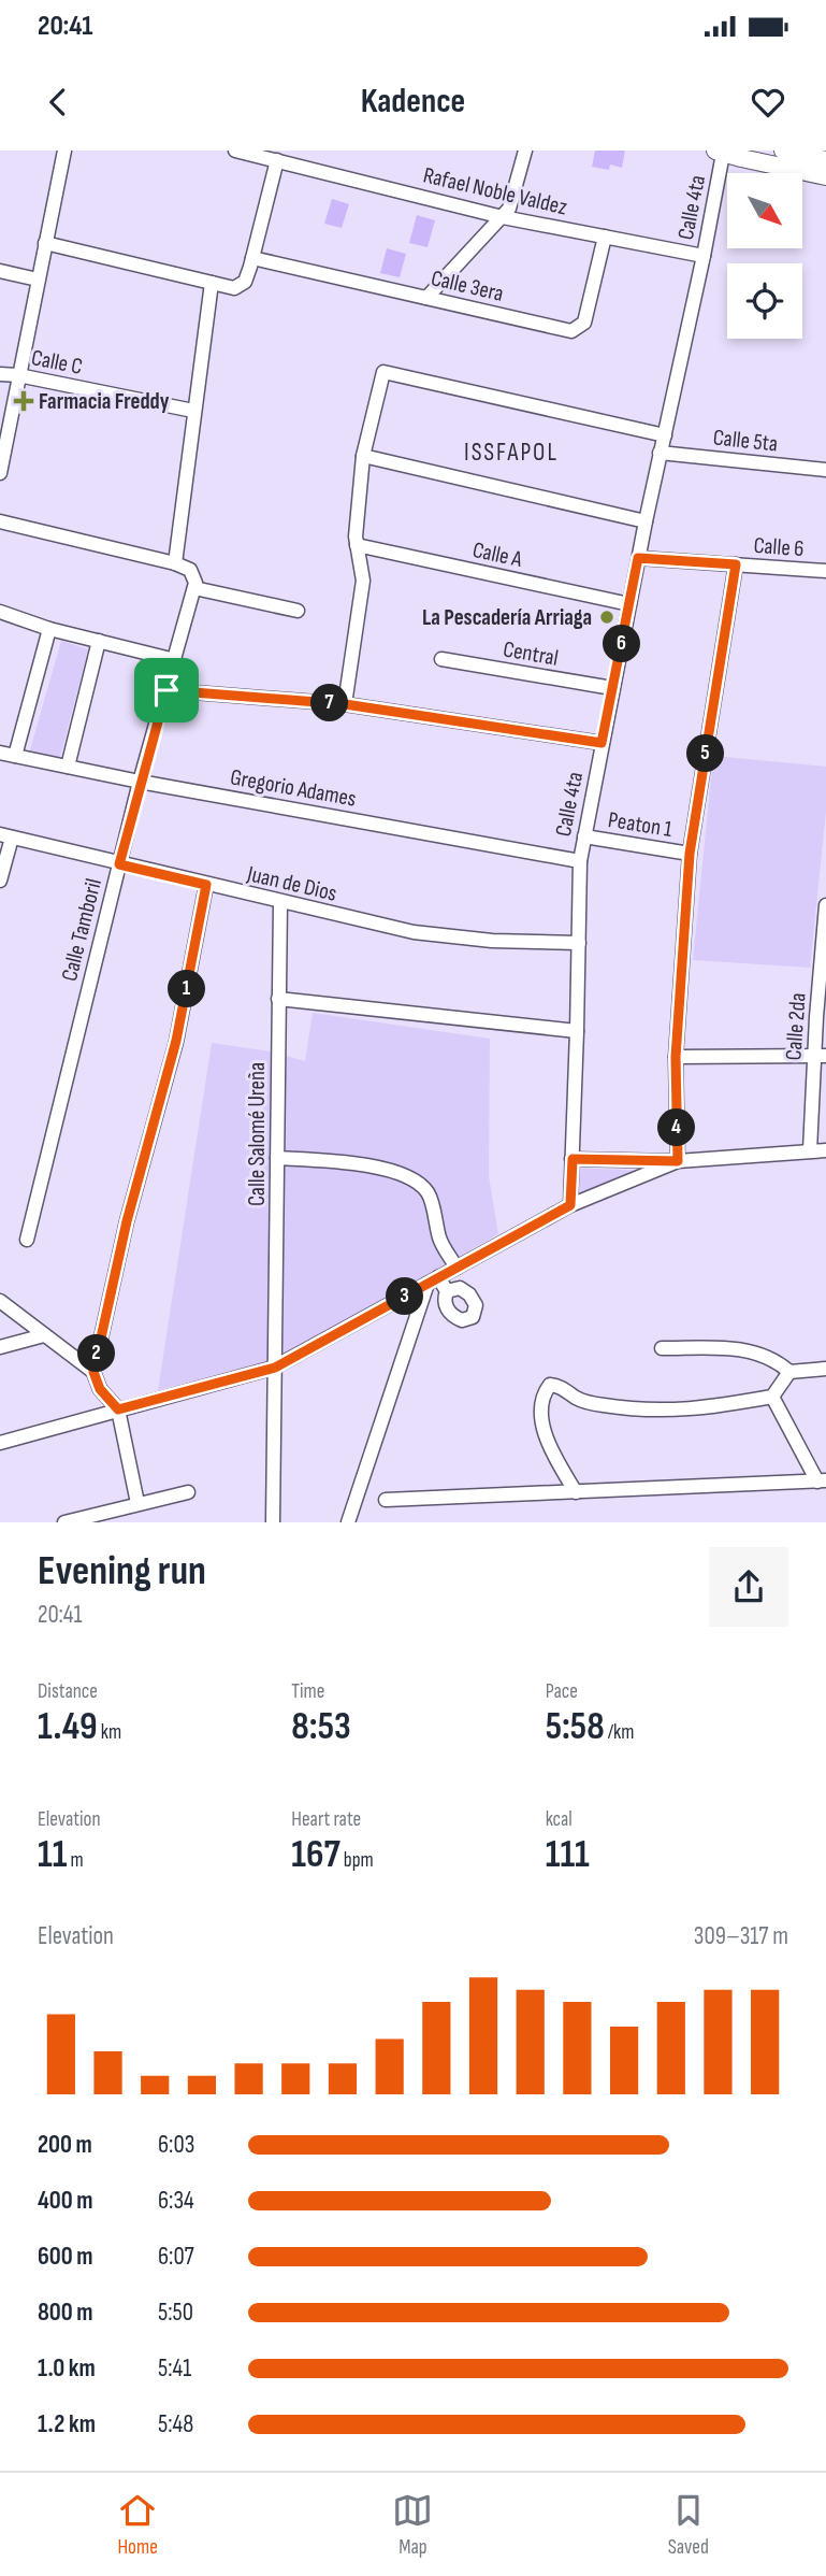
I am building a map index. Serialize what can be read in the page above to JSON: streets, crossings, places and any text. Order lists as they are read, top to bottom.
{
  "streets": {
    "street": [
      "Rafael Noble Valdez",
      "Calle 4ta",
      "Calle 3era",
      "Calle C",
      "Calle 5ta",
      "Calle 6",
      "Calle A",
      "Central",
      "Gregorio Adames",
      "Peaton 1",
      "Juan de Dios",
      "Calle Tamboril",
      "Calle 2da",
      "Calle Salomé Ureña"
    ]
  },
  "crossings": [
    ["Rafael Noble Valdez", "Calle 4ta"],
    ["Rafael Noble Valdez", "Calle 3era"],
    ["Calle 4ta", "Calle 5ta"],
    ["Calle 4ta", "Calle 6"],
    ["Calle 4ta", "Calle A"],
    ["Calle 4ta", "Central"],
    ["Calle 4ta", "Gregorio Adames"],
    ["Calle 4ta", "Peaton 1"],
    ["Calle 4ta", "Juan de Dios"],
    ["Gregorio Adames", "Calle Tamboril"],
    ["Juan de Dios", "Calle Tamboril"],
    ["Juan de Dios", "Calle Salomé Ureña"]
  ],
  "districts": ["ISSFAPOL"],
  "places": {
    "health": ["Farmacia Freddy"],
    "other": ["La Pescadería Arriaga"]
  },
  "north": "bottom right",
  "page": {
    "status": "20:41",
    "header": "Kadence",
    "pins": [
      "6",
      "7",
      "5",
      "1",
      "4",
      "3",
      "2"
    ],
    "heading": ["Evening run", "20:41"],
    "stats": [
      ["Distance", "1.49 km"],
      ["Time", "8:53"],
      ["Pace", "5:58 /km"],
      ["Elevation", "11 m"],
      ["Heart rate", "167 bpm"],
      ["kcal", "111"]
    ],
    "chart": ["Elevation", "309–317 m"],
    "list": [
      {
        "name": "200 m",
        "note": "6:03"
      },
      {
        "name": "400 m",
        "note": "6:34"
      },
      {
        "name": "600 m",
        "note": "6:07"
      },
      {
        "name": "800 m",
        "note": "5:50"
      },
      {
        "name": "1.0 km",
        "note": "5:41"
      },
      {
        "name": "1.2 km",
        "note": "5:48"
      }
    ],
    "tabs": ["Home", "Map", "Saved"]
  }
}
